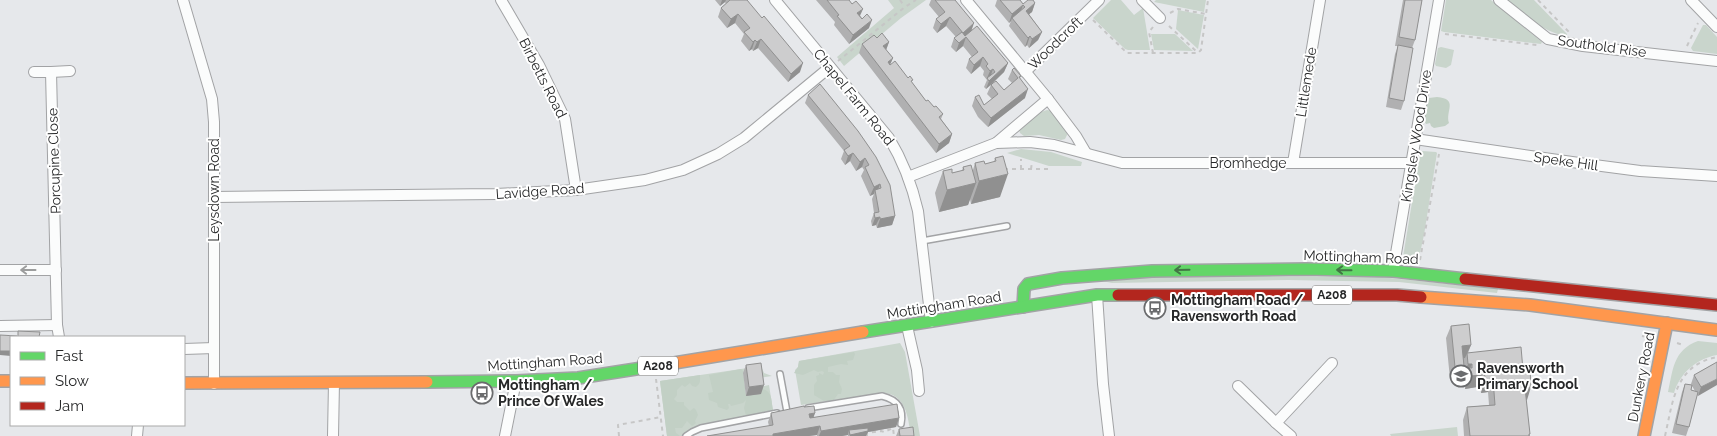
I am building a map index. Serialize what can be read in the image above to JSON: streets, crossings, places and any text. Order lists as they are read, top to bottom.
{
  "streets": {
    "main road": ["Mottingham Road", "A208", "Dunkery Road"],
    "street": [
      "Woodcroft",
      "Southold Rise",
      "Birbetts Road",
      "Littlemede",
      "Chapel Farm Road",
      "Kingsley Wood Drive",
      "Porcupine Close",
      "Speke Hill",
      "Bromhedge",
      "Leysdown Road",
      "Lavidge Road"
    ]
  },
  "crossings": [
    ["Birbetts Road", "Lavidge Road"],
    ["Littlemede", "Bromhedge"],
    ["Chapel Farm Road", "Bromhedge"],
    ["Chapel Farm Road", "Lavidge Road"],
    ["Chapel Farm Road", "Mottingham Road"],
    ["Kingsley Wood Drive", "Speke Hill"],
    ["Kingsley Wood Drive", "Bromhedge"],
    ["Kingsley Wood Drive", "Mottingham Road"],
    ["Leysdown Road", "Lavidge Road"],
    ["Leysdown Road", "Mottingham Road"],
    ["Mottingham Road", "Dunkery Road"]
  ],
  "places": {
    "bus stop": ["Mottingham Road / Ravensworth Road", "Mottingham / Prince Of Wales"],
    "school or university": ["Ravensworth Primary School"]
  },
  "legend": ["Fast", "Slow", "Jam"]
}
